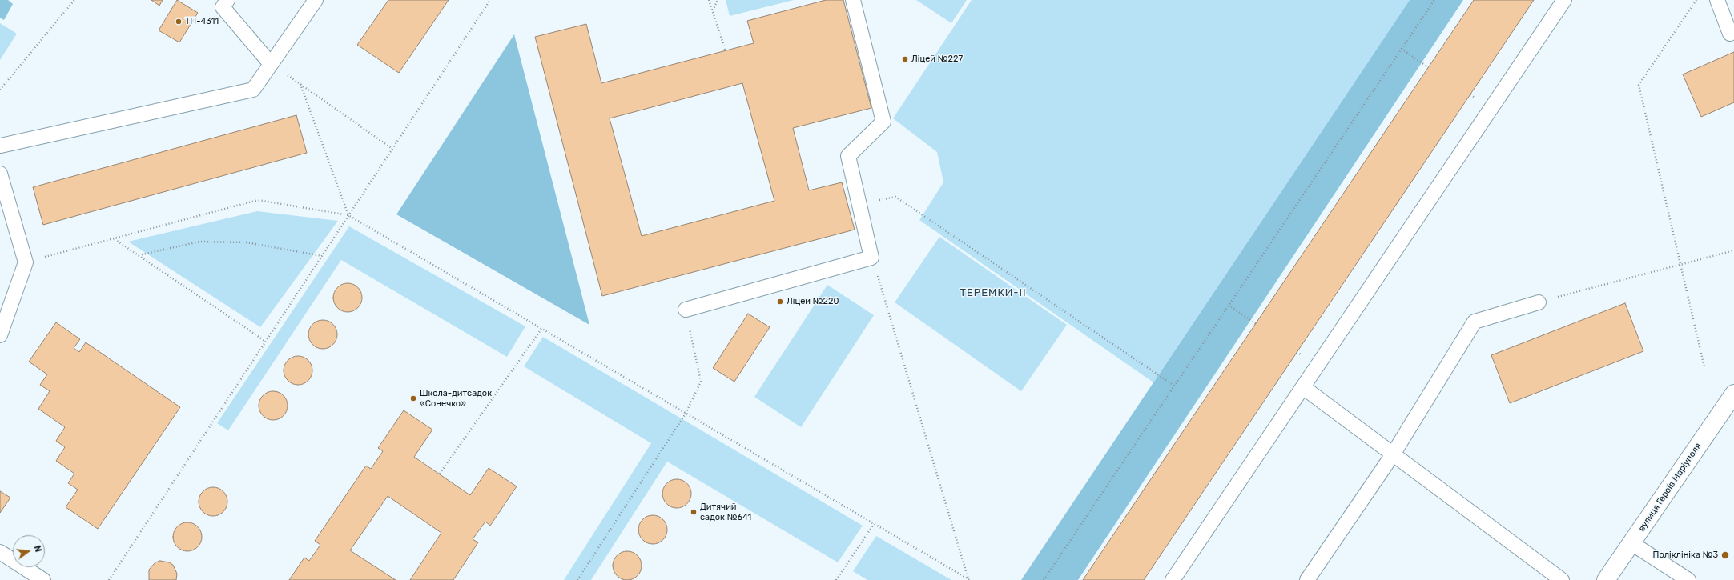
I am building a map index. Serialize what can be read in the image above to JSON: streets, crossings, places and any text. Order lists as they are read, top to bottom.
{
  "streets": {
    "street": ["вулиця Героїв Маріуполя"]
  },
  "districts": ["ТЕРЕМКИ-ІІ"],
  "places": [
    "ТП-4311",
    "Ліцей №227",
    "Ліцей №220",
    "Школа-дитсадок «Сонечко»",
    "Дитячий садок №641",
    "Поліклініка №3"
  ],
  "north": "right"
}
